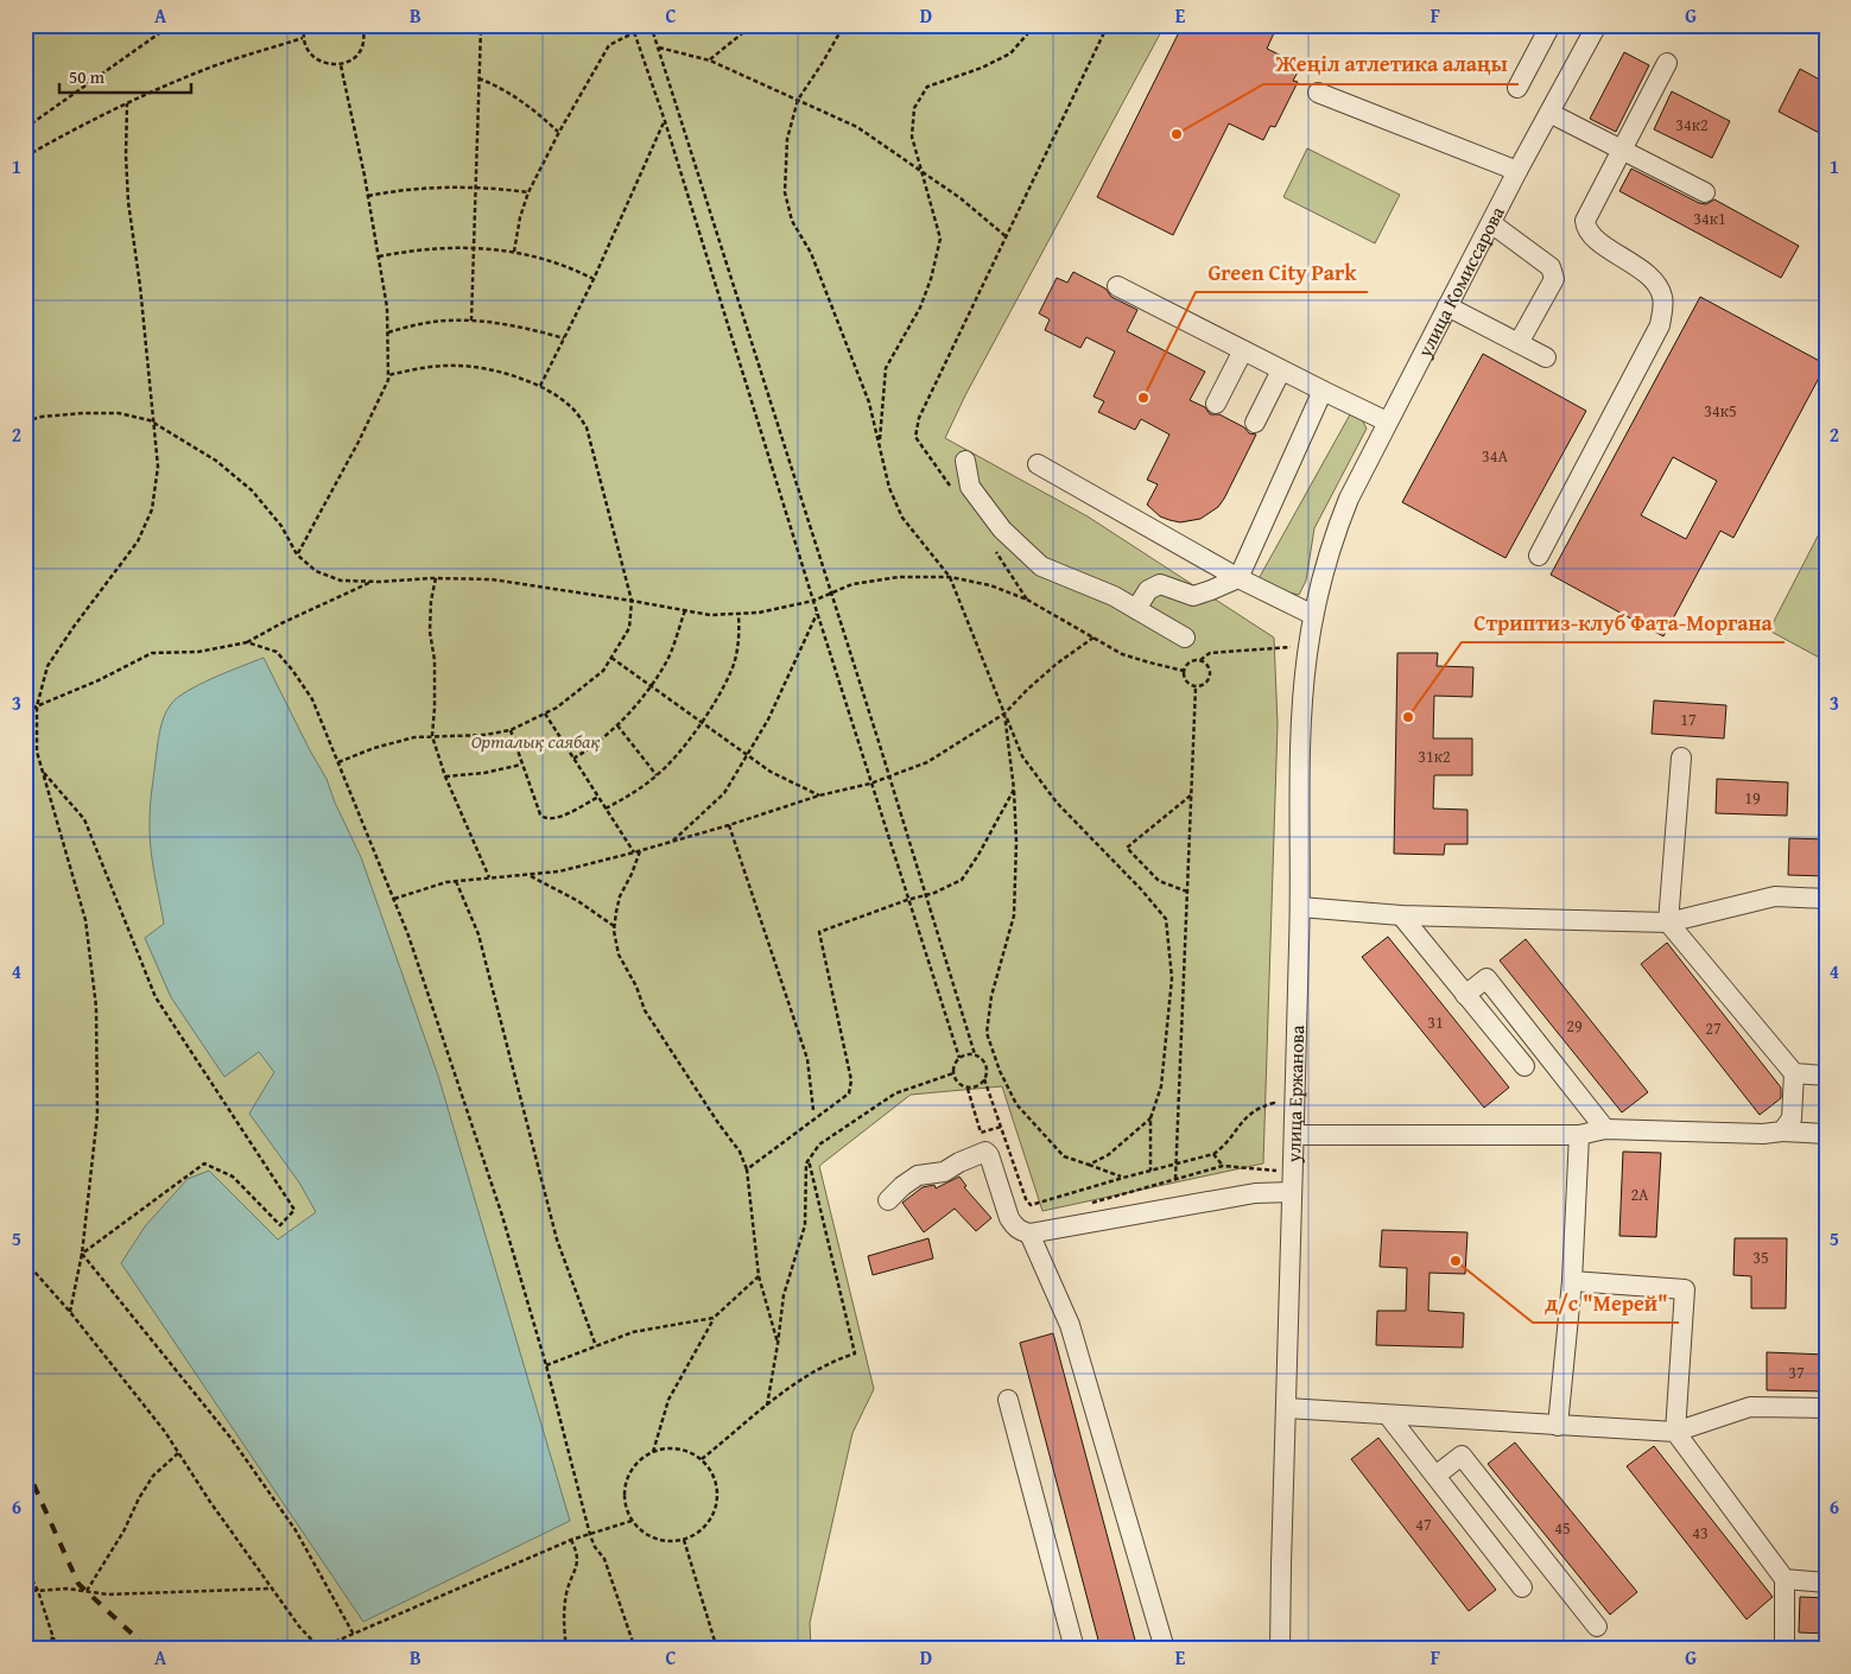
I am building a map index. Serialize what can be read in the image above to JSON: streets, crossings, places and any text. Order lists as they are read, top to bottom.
{
  "streets": {
    "street": ["улица Комиссарова", "улица Ержанова"]
  },
  "crossings": [
    ["улица Комиссарова", "улица Ержанова"]
  ],
  "parks": ["Орталық саябақ"],
  "places": [
    "Жеңіл атлетика алаңы",
    "Green City Park",
    "Стриптиз-клуб Фата-Моргана",
    "д/с \"Мерей\""
  ],
  "house_numbers": [
    "34к2",
    "34к1",
    "34к5",
    "34А",
    "17",
    "31к2",
    "19",
    "31",
    "29",
    "27",
    "2А",
    "35",
    "37",
    "47",
    "45",
    "43"
  ],
  "scale_bar": "50 m",
  "grid": {
    "columns": [
      "A",
      "B",
      "C",
      "D",
      "E",
      "F",
      "G"
    ],
    "rows": [
      "1",
      "2",
      "3",
      "4",
      "5",
      "6"
    ]
  }
}
